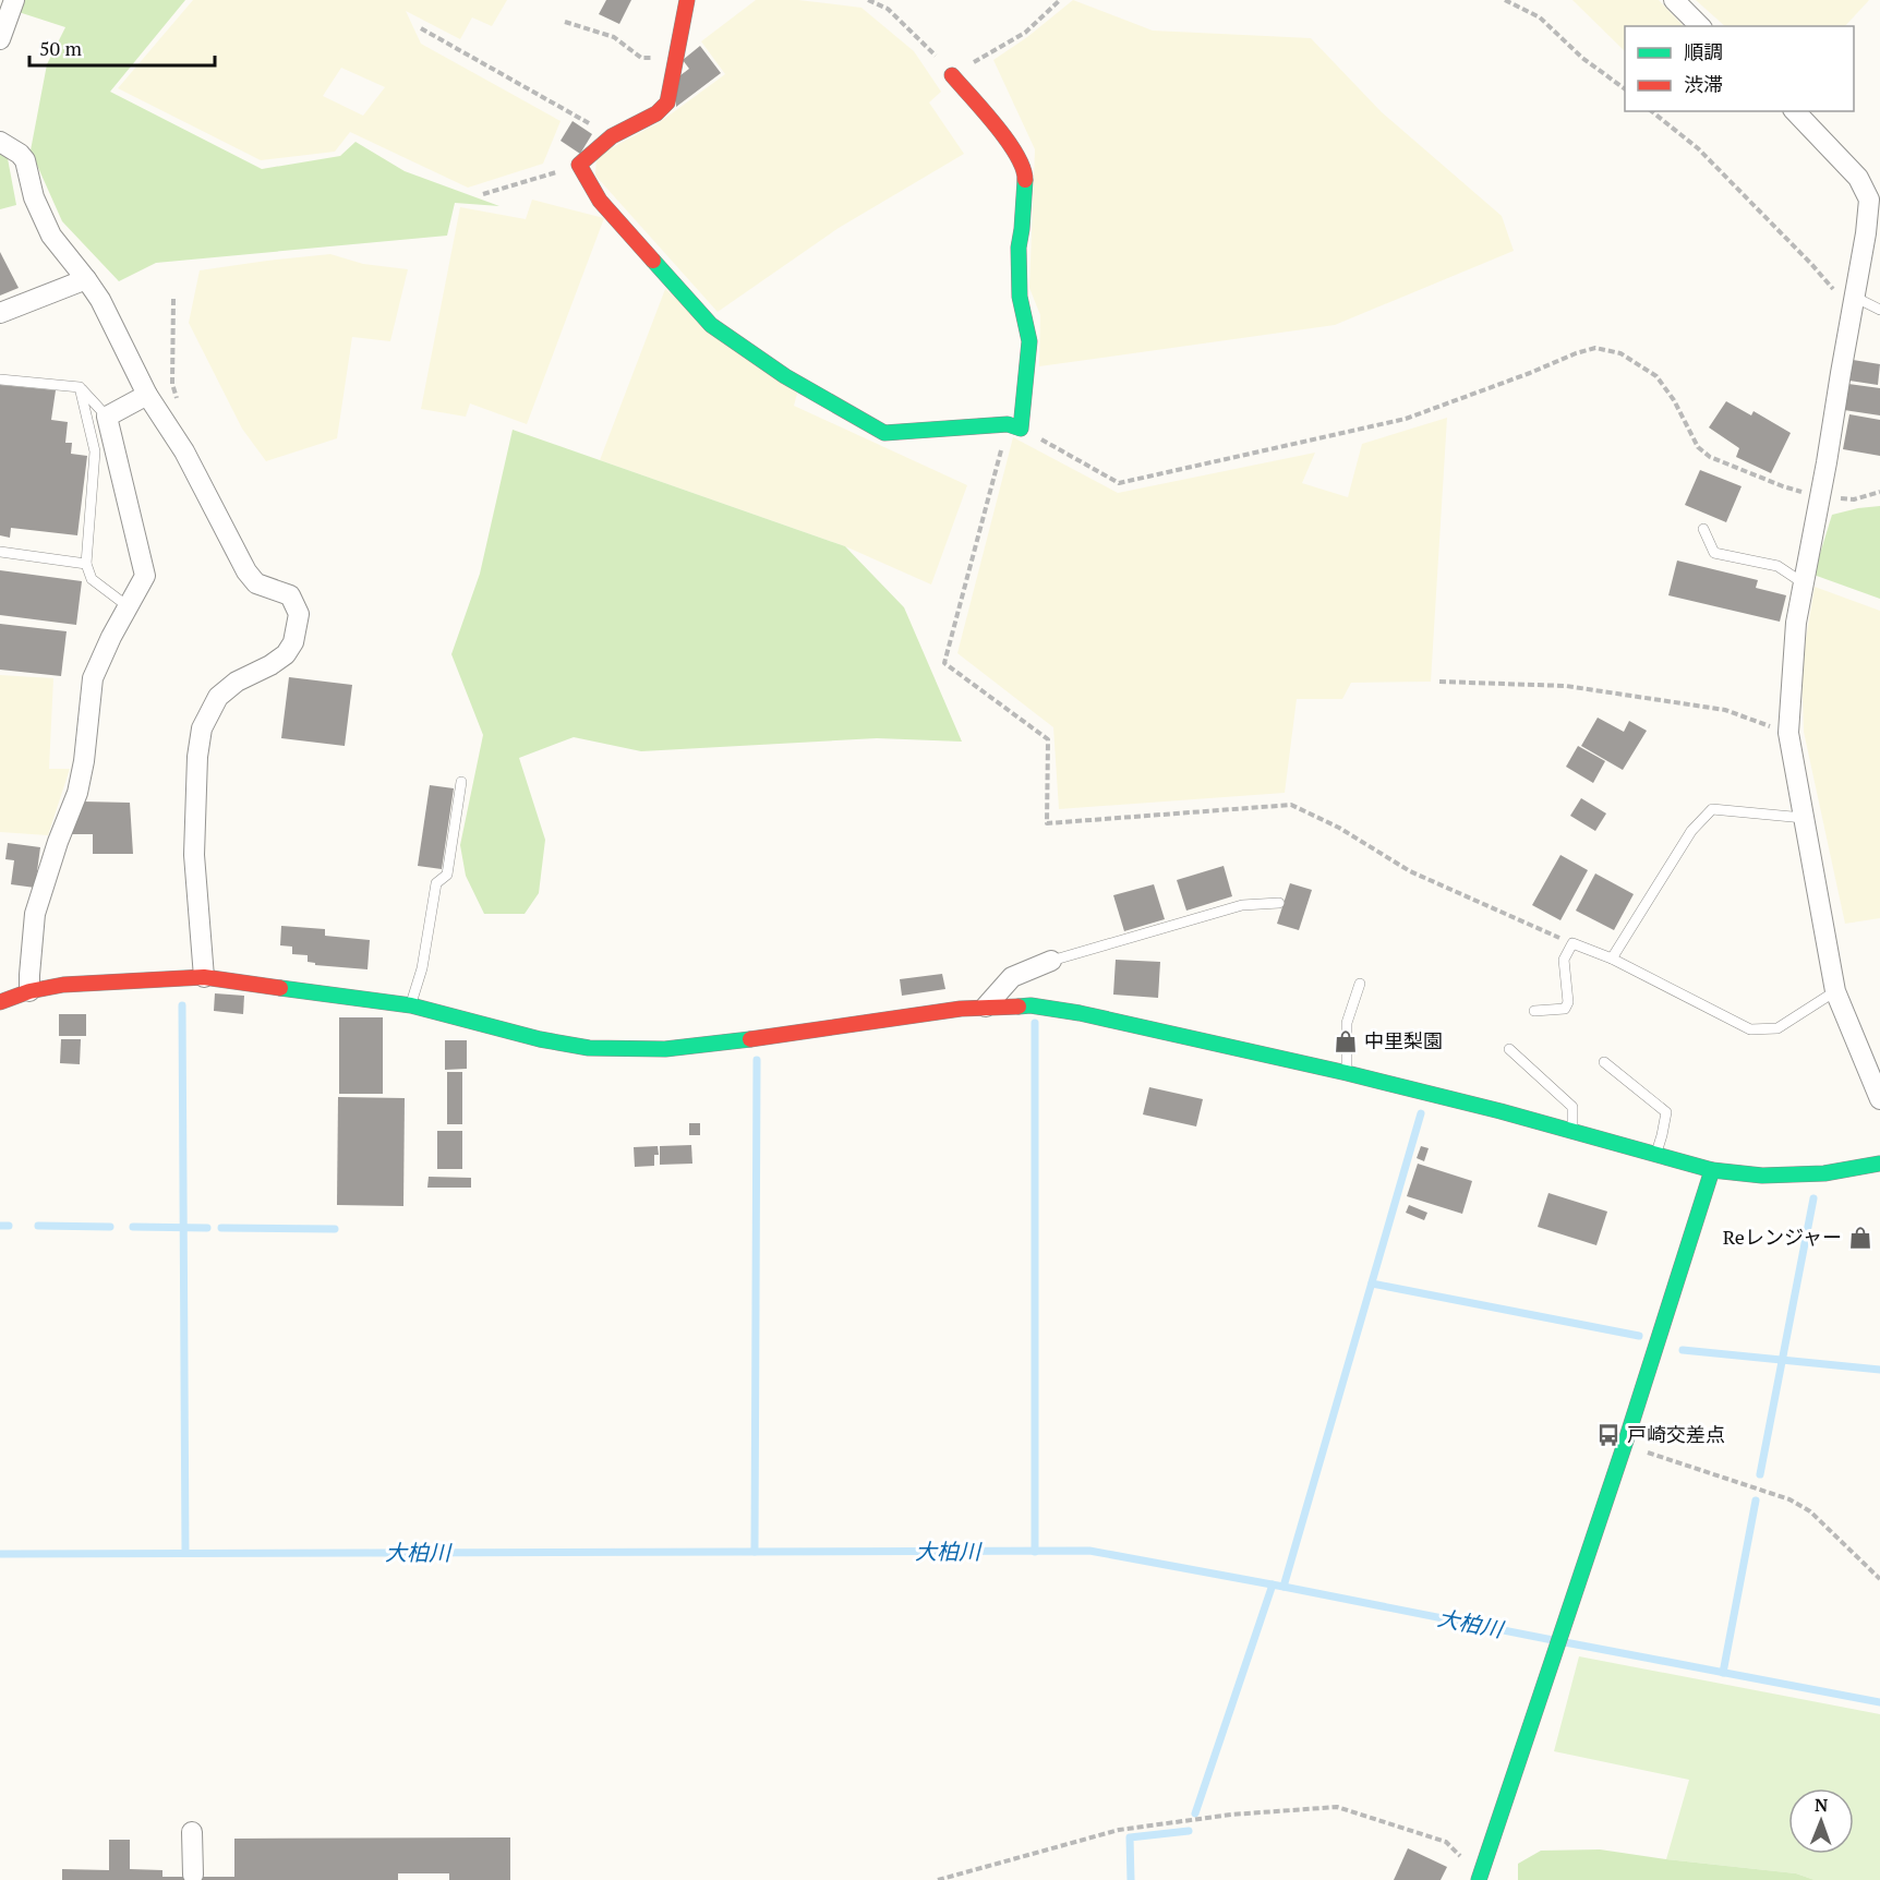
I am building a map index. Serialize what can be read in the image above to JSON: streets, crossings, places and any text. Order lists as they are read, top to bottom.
{
  "water": ["大柏川"],
  "places": {
    "shop": ["中里梨園", "Reレンジャー"],
    "bus stop": ["戸崎交差点"]
  },
  "legend": ["順調", "渋滞"],
  "scale_bar": "50 m",
  "north": "top"
}
